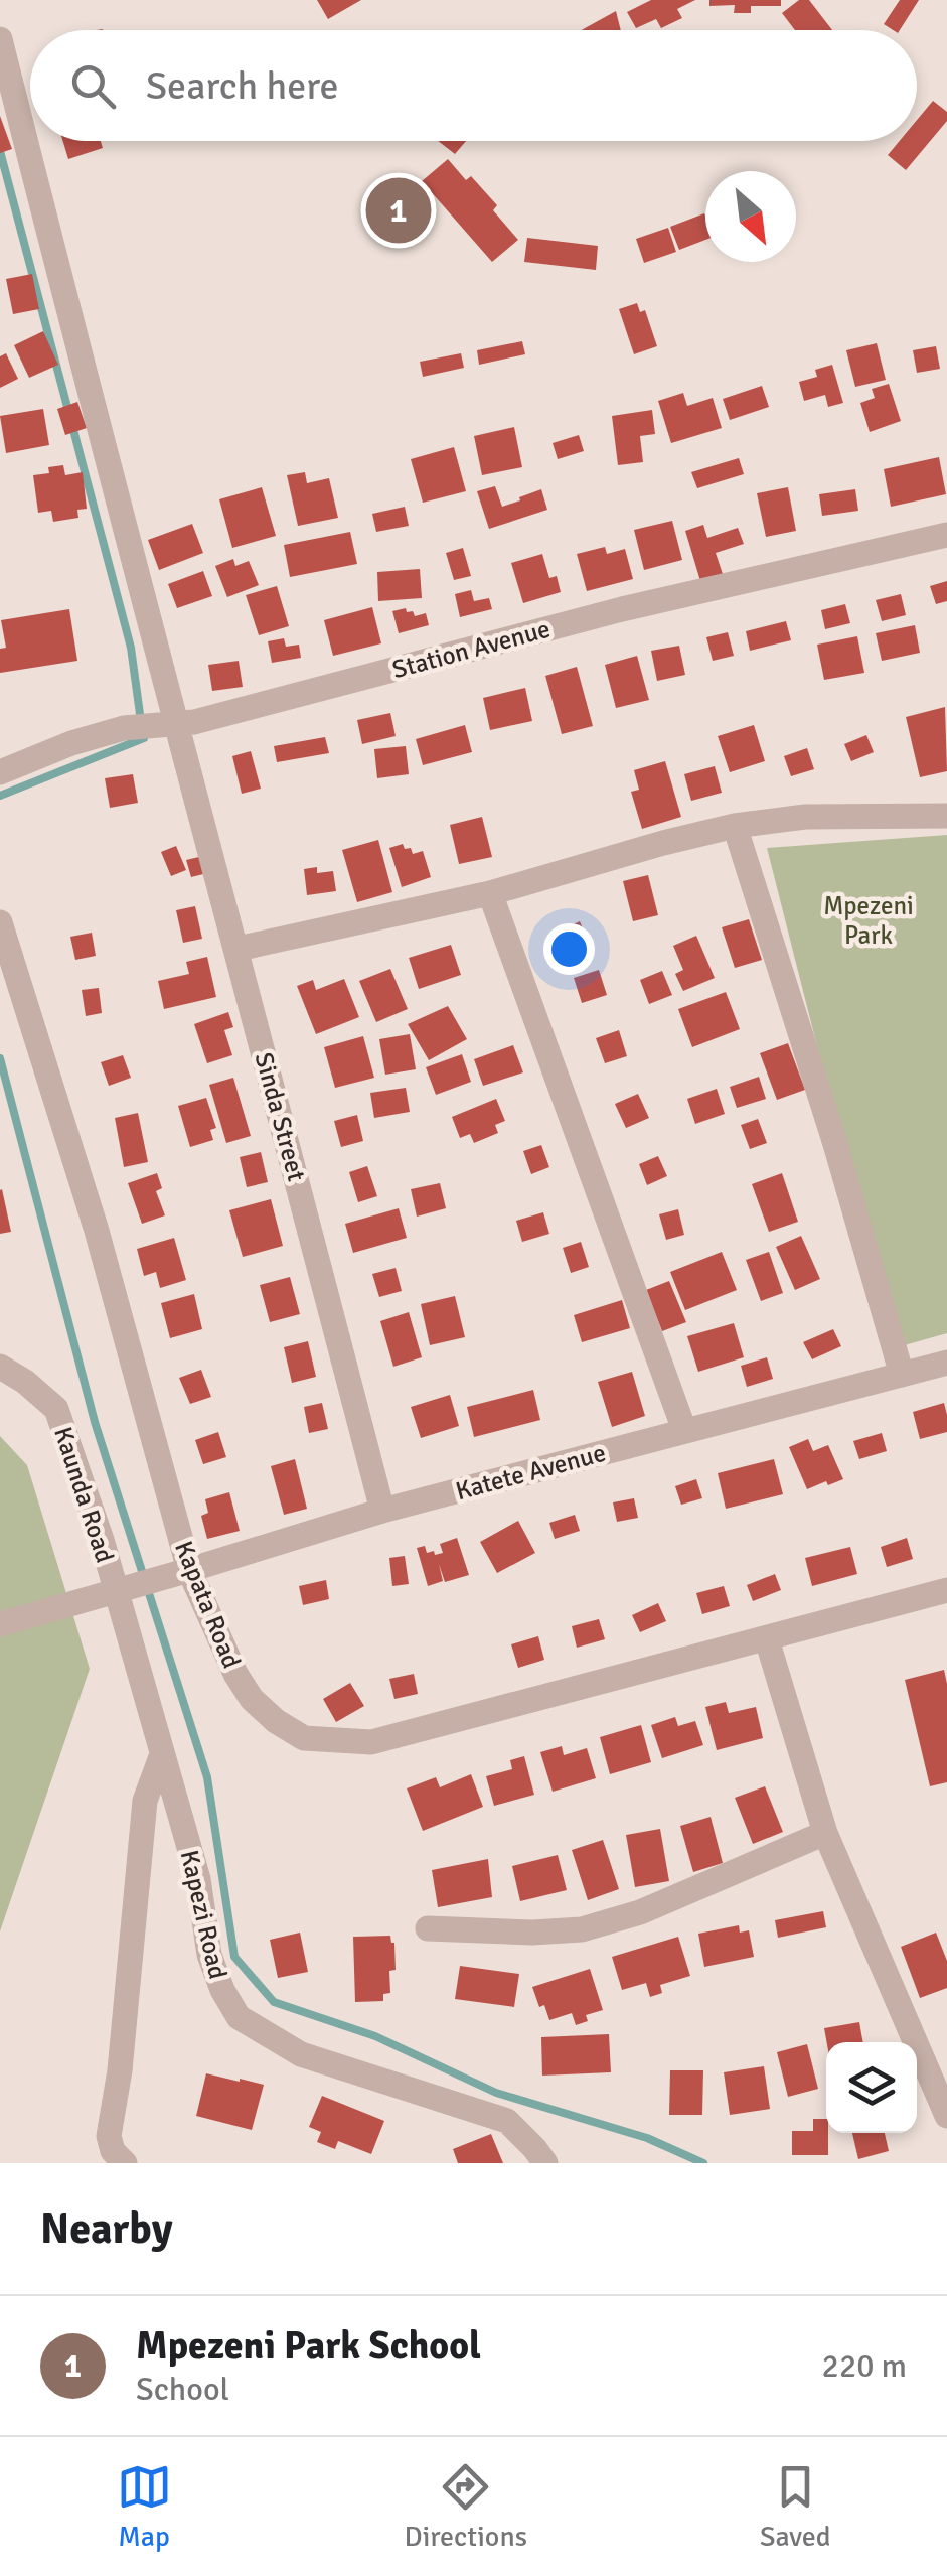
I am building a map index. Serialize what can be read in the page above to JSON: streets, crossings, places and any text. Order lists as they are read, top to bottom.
{
  "streets": {
    "street": [
      "Station Avenue",
      "Sinda Street",
      "Katete Avenue",
      "Kaunda Road",
      "Kapata Road",
      "Kapezi Road"
    ]
  },
  "crossings": [
    ["Station Avenue", "Sinda Street"],
    ["Sinda Street", "Katete Avenue"],
    ["Katete Avenue", "Kaunda Road"],
    ["Katete Avenue", "Kapata Road"],
    ["Katete Avenue", "Kapezi Road"],
    ["Kaunda Road", "Kapezi Road"]
  ],
  "parks": ["Mpezeni Park"],
  "north": "bottom right",
  "page": {
    "search": "Search here",
    "pins": "1",
    "heading": "Nearby",
    "list": [
      {
        "mark": "1",
        "name": "Mpezeni Park School",
        "note": "School",
        "value": "220 m"
      }
    ],
    "nav": ["Map", "Directions", "Saved"]
  }
}
